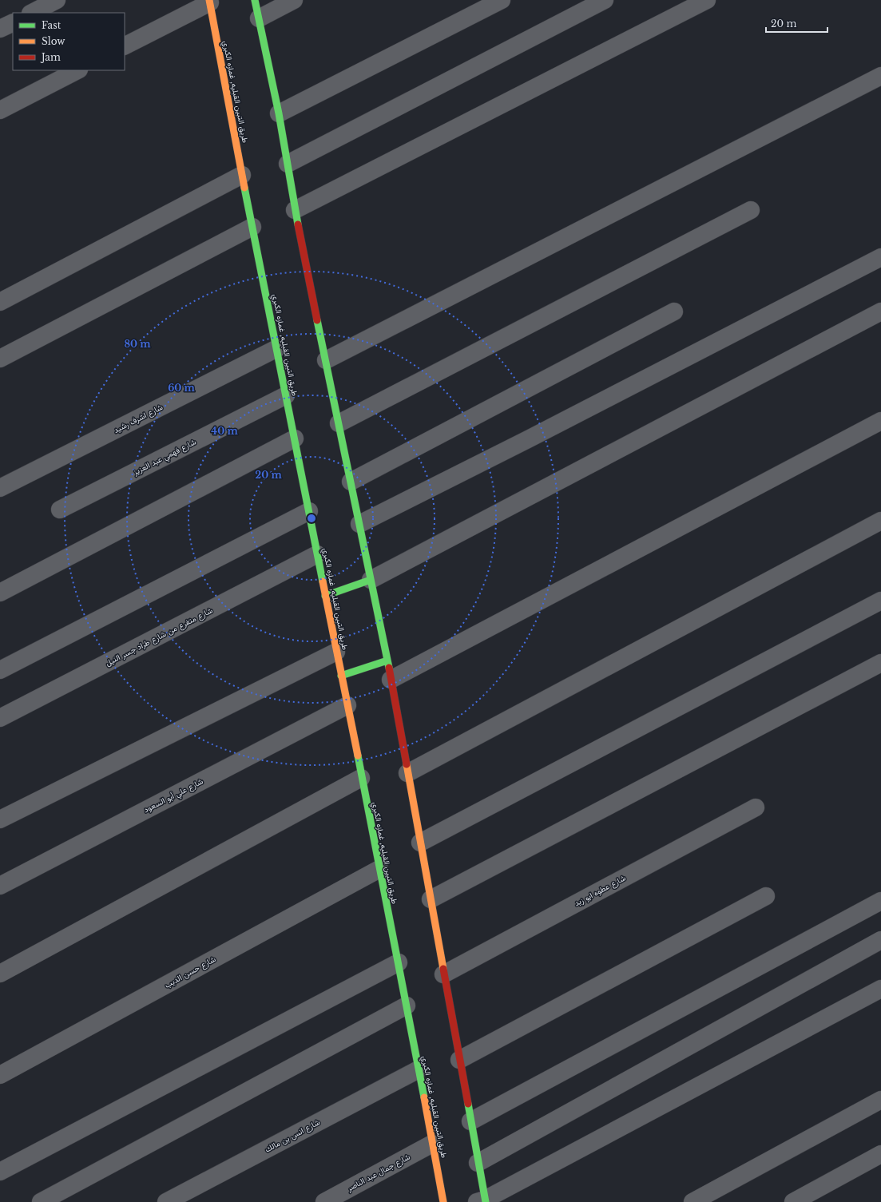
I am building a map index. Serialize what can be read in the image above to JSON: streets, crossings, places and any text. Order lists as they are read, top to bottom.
{
  "streets": {
    "street": [
      "طريق التبين القبليه, غمازه الكبري",
      "شارع اشرف رشيد",
      "شارع فهمي عبد العزيز",
      "شارع متفرع من شارع طراد جسر النيل",
      "شارع علي أبو السعود",
      "شارع عطوه ابو زيد",
      "شارع حسن الديب",
      "شارع انس بن مالك",
      "شارع جمال عبد الناصر"
    ]
  },
  "crossings": [
    ["طريق التبين القبليه, غمازه الكبري", "شارع اشرف رشيد"],
    ["طريق التبين القبليه, غمازه الكبري", "شارع فهمي عبد العزيز"],
    ["طريق التبين القبليه, غمازه الكبري", "شارع متفرع من شارع طراد جسر النيل"],
    ["طريق التبين القبليه, غمازه الكبري", "شارع علي أبو السعود"],
    ["طريق التبين القبليه, غمازه الكبري", "شارع حسن الديب"],
    ["طريق التبين القبليه, غمازه الكبري", "شارع انس بن مالك"],
    ["طريق التبين القبليه, غمازه الكبري", "شارع جمال عبد الناصر"]
  ],
  "legend": ["Fast", "Slow", "Jam"],
  "scale_bar": "20 m",
  "rings": [
    "80 m",
    "60 m",
    "40 m",
    "20 m"
  ]
}
